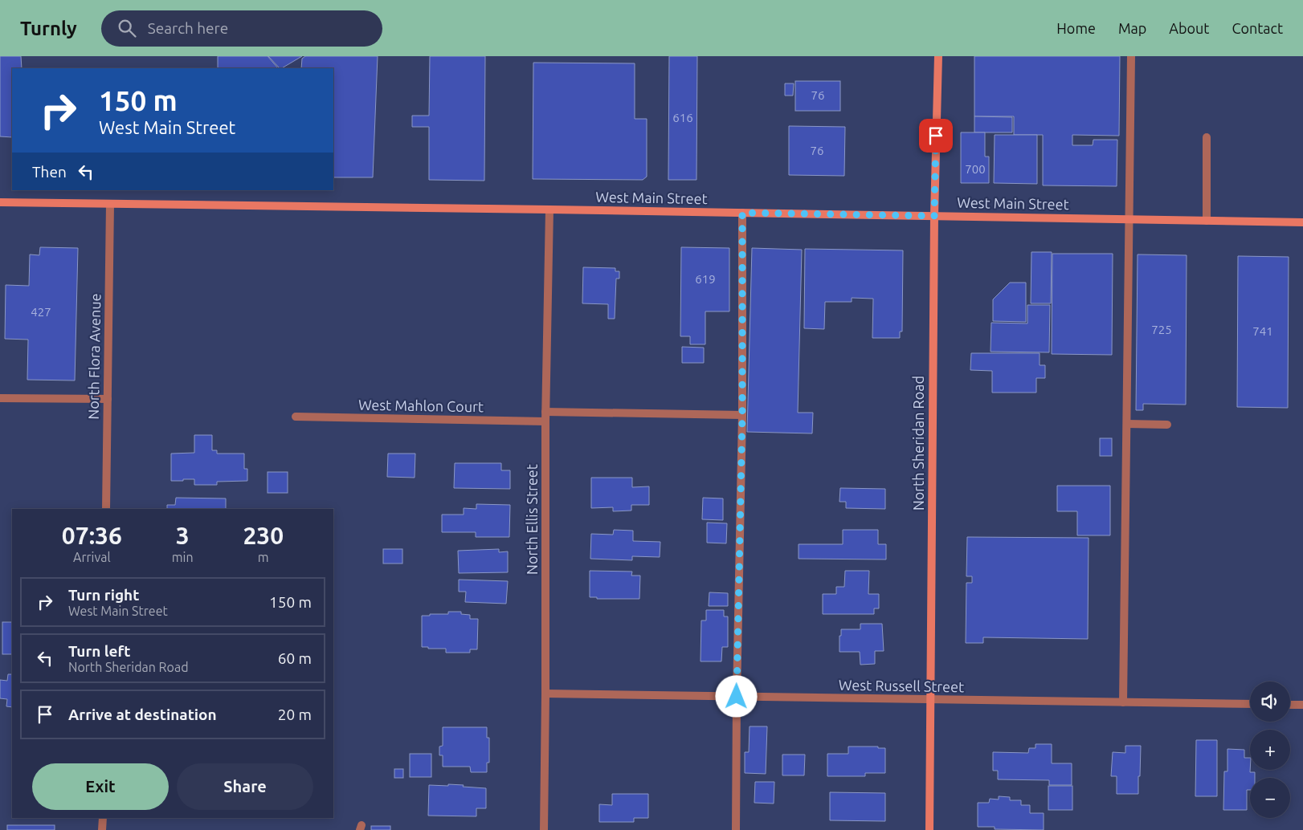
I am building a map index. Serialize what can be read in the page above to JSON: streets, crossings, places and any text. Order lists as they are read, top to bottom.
{
  "streets": {
    "main road": ["West Main Street", "North Sheridan Road"],
    "street": [
      "North Flora Avenue",
      "West Mahlon Court",
      "North Ellis Street",
      "West Russell Street"
    ]
  },
  "crossings": [
    ["West Main Street", "North Flora Avenue"],
    ["West Main Street", "North Sheridan Road"],
    ["West Main Street", "North Ellis Street"],
    ["West Mahlon Court", "North Ellis Street"],
    ["North Sheridan Road", "West Russell Street"],
    ["North Ellis Street", "West Russell Street"]
  ],
  "house_numbers": [
    "76",
    "616",
    "76",
    "700",
    "619",
    "427",
    "725",
    "741"
  ],
  "page": {
    "header": "Turnly",
    "search": "Search here",
    "nav": [
      "Home",
      "Map",
      "About",
      "Contact"
    ],
    "turn": ["150 m", "West Main Street"],
    "then": "Then",
    "eta": [
      "07:36",
      "Arrival",
      "3",
      "min",
      "230",
      "m"
    ],
    "list": [
      {
        "name": "Turn right",
        "note": "West Main Street",
        "value": "150 m"
      },
      {
        "name": "Turn left",
        "note": "North Sheridan Road",
        "value": "60 m"
      },
      {
        "name": "Arrive at destination",
        "value": "20 m"
      }
    ],
    "map_buttons": ["+", "−"],
    "buttons": ["Exit", "Share"]
  }
}
